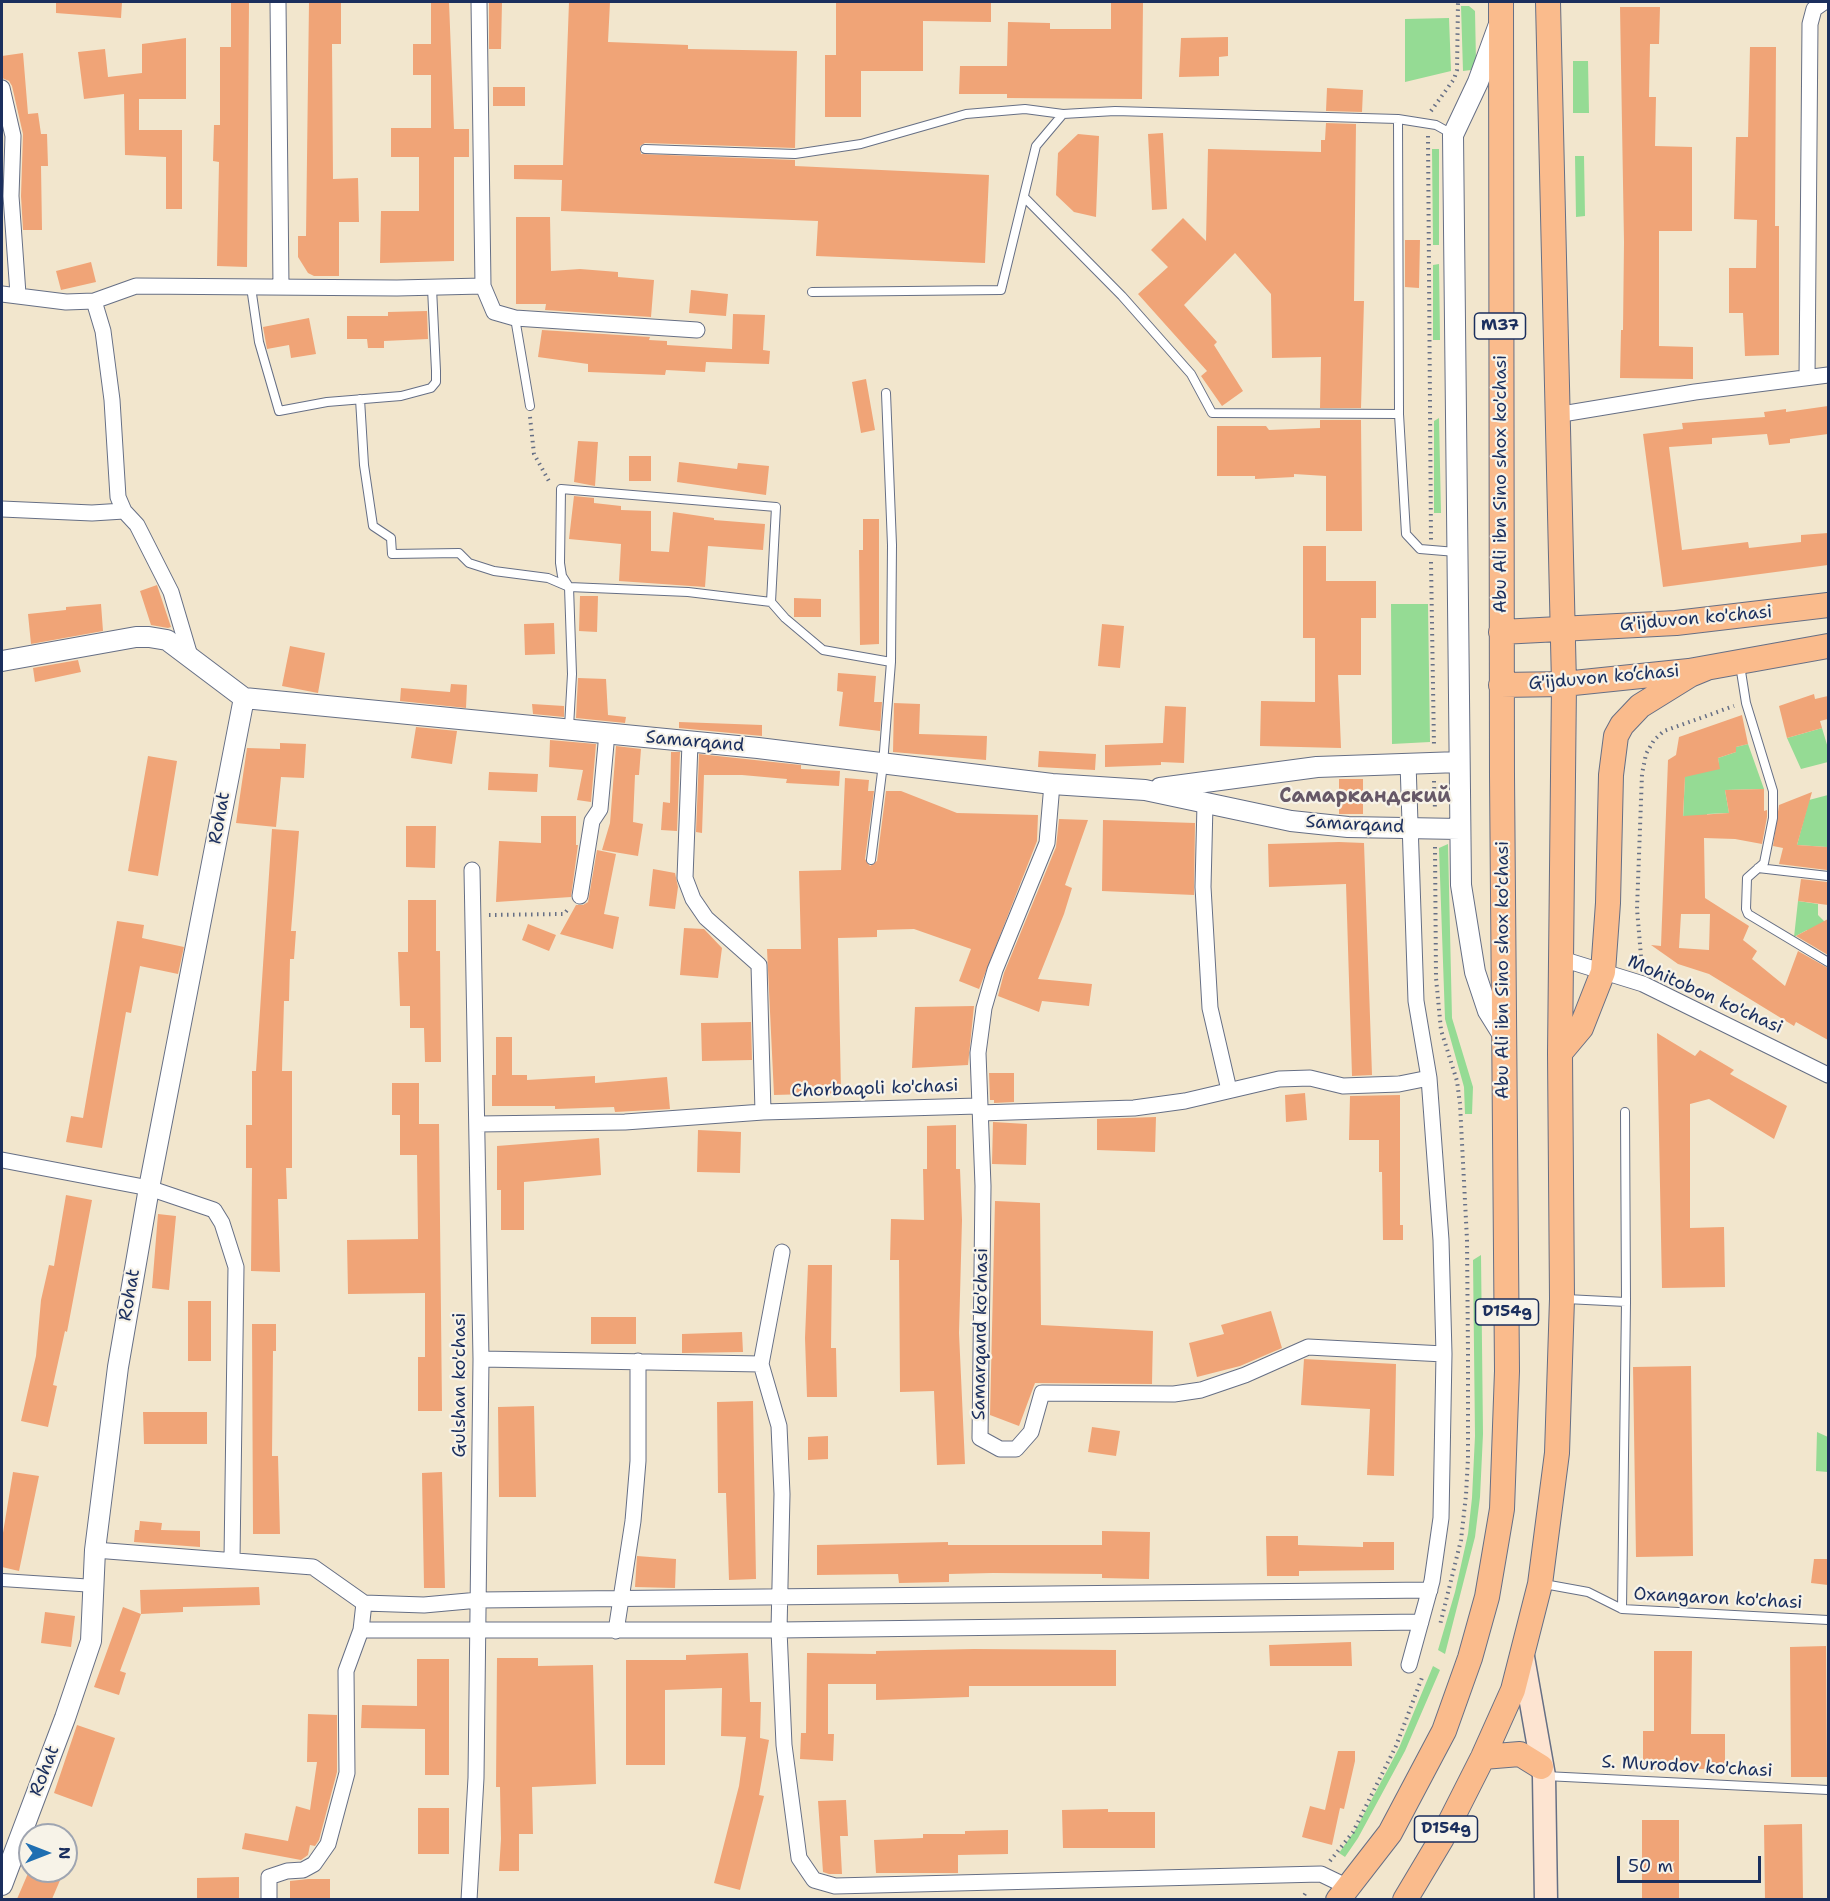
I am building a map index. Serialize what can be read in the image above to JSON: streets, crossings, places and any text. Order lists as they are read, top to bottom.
{
  "streets": {
    "main road": [
      "M37",
      "Abu Ali ibn Sino shox ko'chasi",
      "G'ijduvon ko'chasi",
      "G'ijduvon ko‘chasi",
      "D154g"
    ],
    "street": [
      "Samarqand",
      "Rohat",
      "Mohitobon ko'chasi",
      "Chorbaqoli ko'chasi",
      "Samarqand ko'chasi",
      "Gulshan ko'chasi"
    ],
    "lane": ["Oxangaron ko'chasi", "S. Murodov ko'chasi"]
  },
  "crossings": [
    ["Abu Ali ibn Sino shox ko'chasi", "G'ijduvon ko‘chasi"],
    ["G'ijduvon ko‘chasi", "D154g"],
    ["Samarqand", "Rohat"],
    ["Samarqand", "Chorbaqoli ko'chasi"],
    ["Mohitobon ko'chasi", "D154g"],
    ["Chorbaqoli ko'chasi", "Samarqand ko'chasi"],
    ["Chorbaqoli ko'chasi", "Gulshan ko'chasi"],
    ["D154g", "Oxangaron ko'chasi"],
    ["D154g", "S. Murodov ko'chasi"]
  ],
  "districts": ["Самаркандский"],
  "scale_bar": "50 m",
  "north": "right"
}
